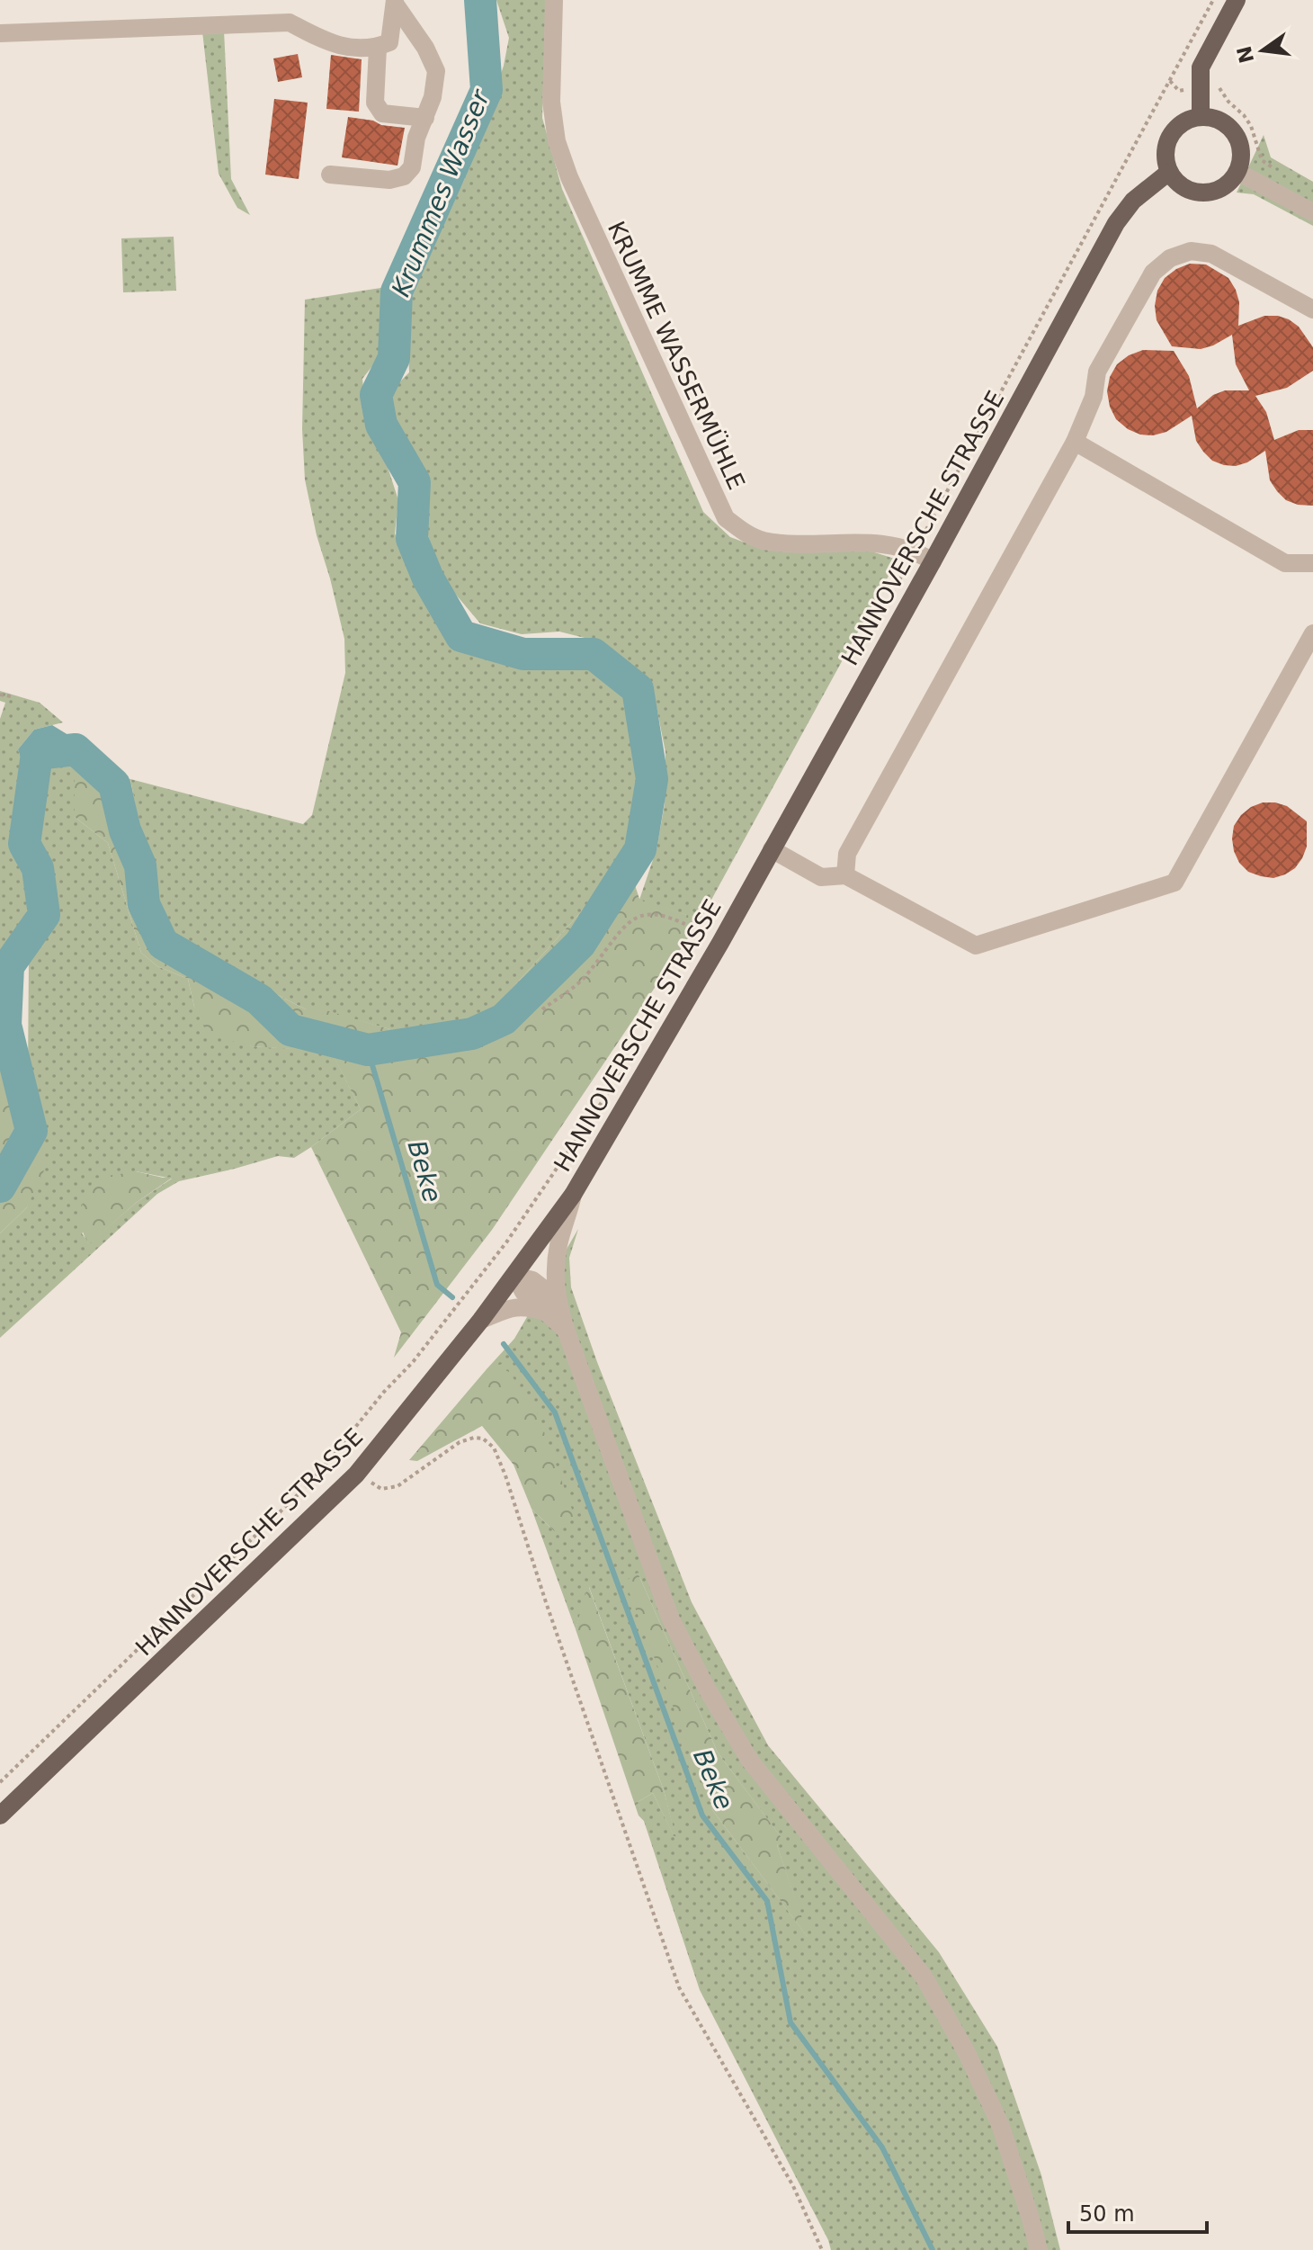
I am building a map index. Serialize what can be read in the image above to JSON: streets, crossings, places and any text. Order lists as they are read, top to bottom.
{
  "streets": {
    "main road": ["HANNOVERSCHE STRASSE"],
    "street": ["KRUMME WASSERMÜHLE"]
  },
  "crossings": [
    ["KRUMME WASSERMÜHLE", "HANNOVERSCHE STRASSE"]
  ],
  "water": ["Krummes Wasser", "Beke"],
  "scale_bar": "50 m",
  "north": "left"
}
